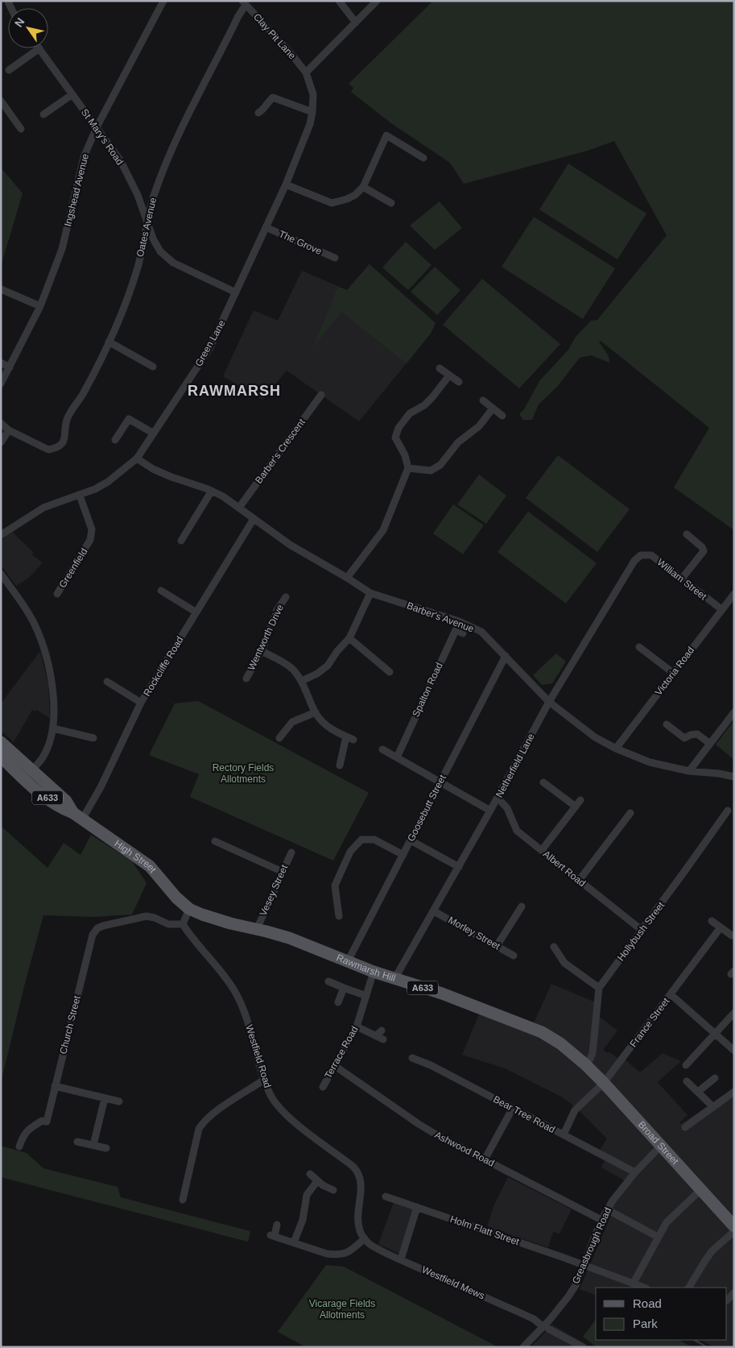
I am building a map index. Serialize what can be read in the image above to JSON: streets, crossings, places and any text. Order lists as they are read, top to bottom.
{
  "streets": {
    "main road": [
      "A633",
      "High Street",
      "Rawmarsh Hill",
      "Broad Street"
    ],
    "street": [
      "Clay Pit Lane",
      "St Mary's Road",
      "Ingshead Avenue",
      "Oates Avenue",
      "The Grove",
      "Green Lane",
      "Barber's Crescent",
      "Greenfield",
      "William Street",
      "Barber's Avenue",
      "Wentworth Drive",
      "Rockcliffe Road",
      "Victoria Road",
      "Spalton Road",
      "Netherfield Lane",
      "Goosebutt Street",
      "Albert Road",
      "Vesey Street",
      "Hollybush Street",
      "Morley Street",
      "France Street",
      "Church Street",
      "Terrace Road",
      "Westfield Road",
      "Bear Tree Road",
      "Ashwood Road",
      "Holm Flatt Street",
      "Greasbrough Road",
      "Westfield Mews"
    ]
  },
  "crossings": [
    ["Clay Pit Lane", "Oates Avenue"],
    ["Clay Pit Lane", "Green Lane"],
    ["St Mary's Road", "Ingshead Avenue"],
    ["St Mary's Road", "Oates Avenue"],
    ["St Mary's Road", "Green Lane"],
    ["The Grove", "Green Lane"],
    ["Green Lane", "Greenfield"],
    ["Green Lane", "Barber's Avenue"],
    ["Barber's Crescent", "Barber's Avenue"],
    ["William Street", "Victoria Road"],
    ["William Street", "Netherfield Lane"],
    ["Barber's Avenue", "Rockcliffe Road"],
    ["Barber's Avenue", "Victoria Road"],
    ["Barber's Avenue", "Netherfield Lane"],
    ["Barber's Avenue", "Goosebutt Street"],
    ["Rockcliffe Road", "High Street"],
    ["Netherfield Lane", "Albert Road"],
    ["Netherfield Lane", "Morley Street"],
    ["Netherfield Lane", "Rawmarsh Hill"],
    ["Goosebutt Street", "Rawmarsh Hill"],
    ["High Street", "Rawmarsh Hill"],
    ["Albert Road", "Hollybush Street"],
    ["Vesey Street", "Rawmarsh Hill"],
    ["Rawmarsh Hill", "Terrace Road"],
    ["Rawmarsh Hill", "Broad Street"],
    ["France Street", "Bear Tree Road"],
    ["France Street", "Broad Street"],
    ["Church Street", "Westfield Road"],
    ["Terrace Road", "Ashwood Road"],
    ["Westfield Road", "Westfield Mews"],
    ["Bear Tree Road", "Greasbrough Road"],
    ["Broad Street", "Greasbrough Road"],
    ["Ashwood Road", "Greasbrough Road"],
    ["Holm Flatt Street", "Greasbrough Road"],
    ["Greasbrough Road", "Westfield Mews"]
  ],
  "districts": ["RAWMARSH"],
  "parks": ["Rectory Fields Allotments", "Vicarage Fields Allotments"],
  "legend": ["Road", "Park"],
  "north": "top left"
}
